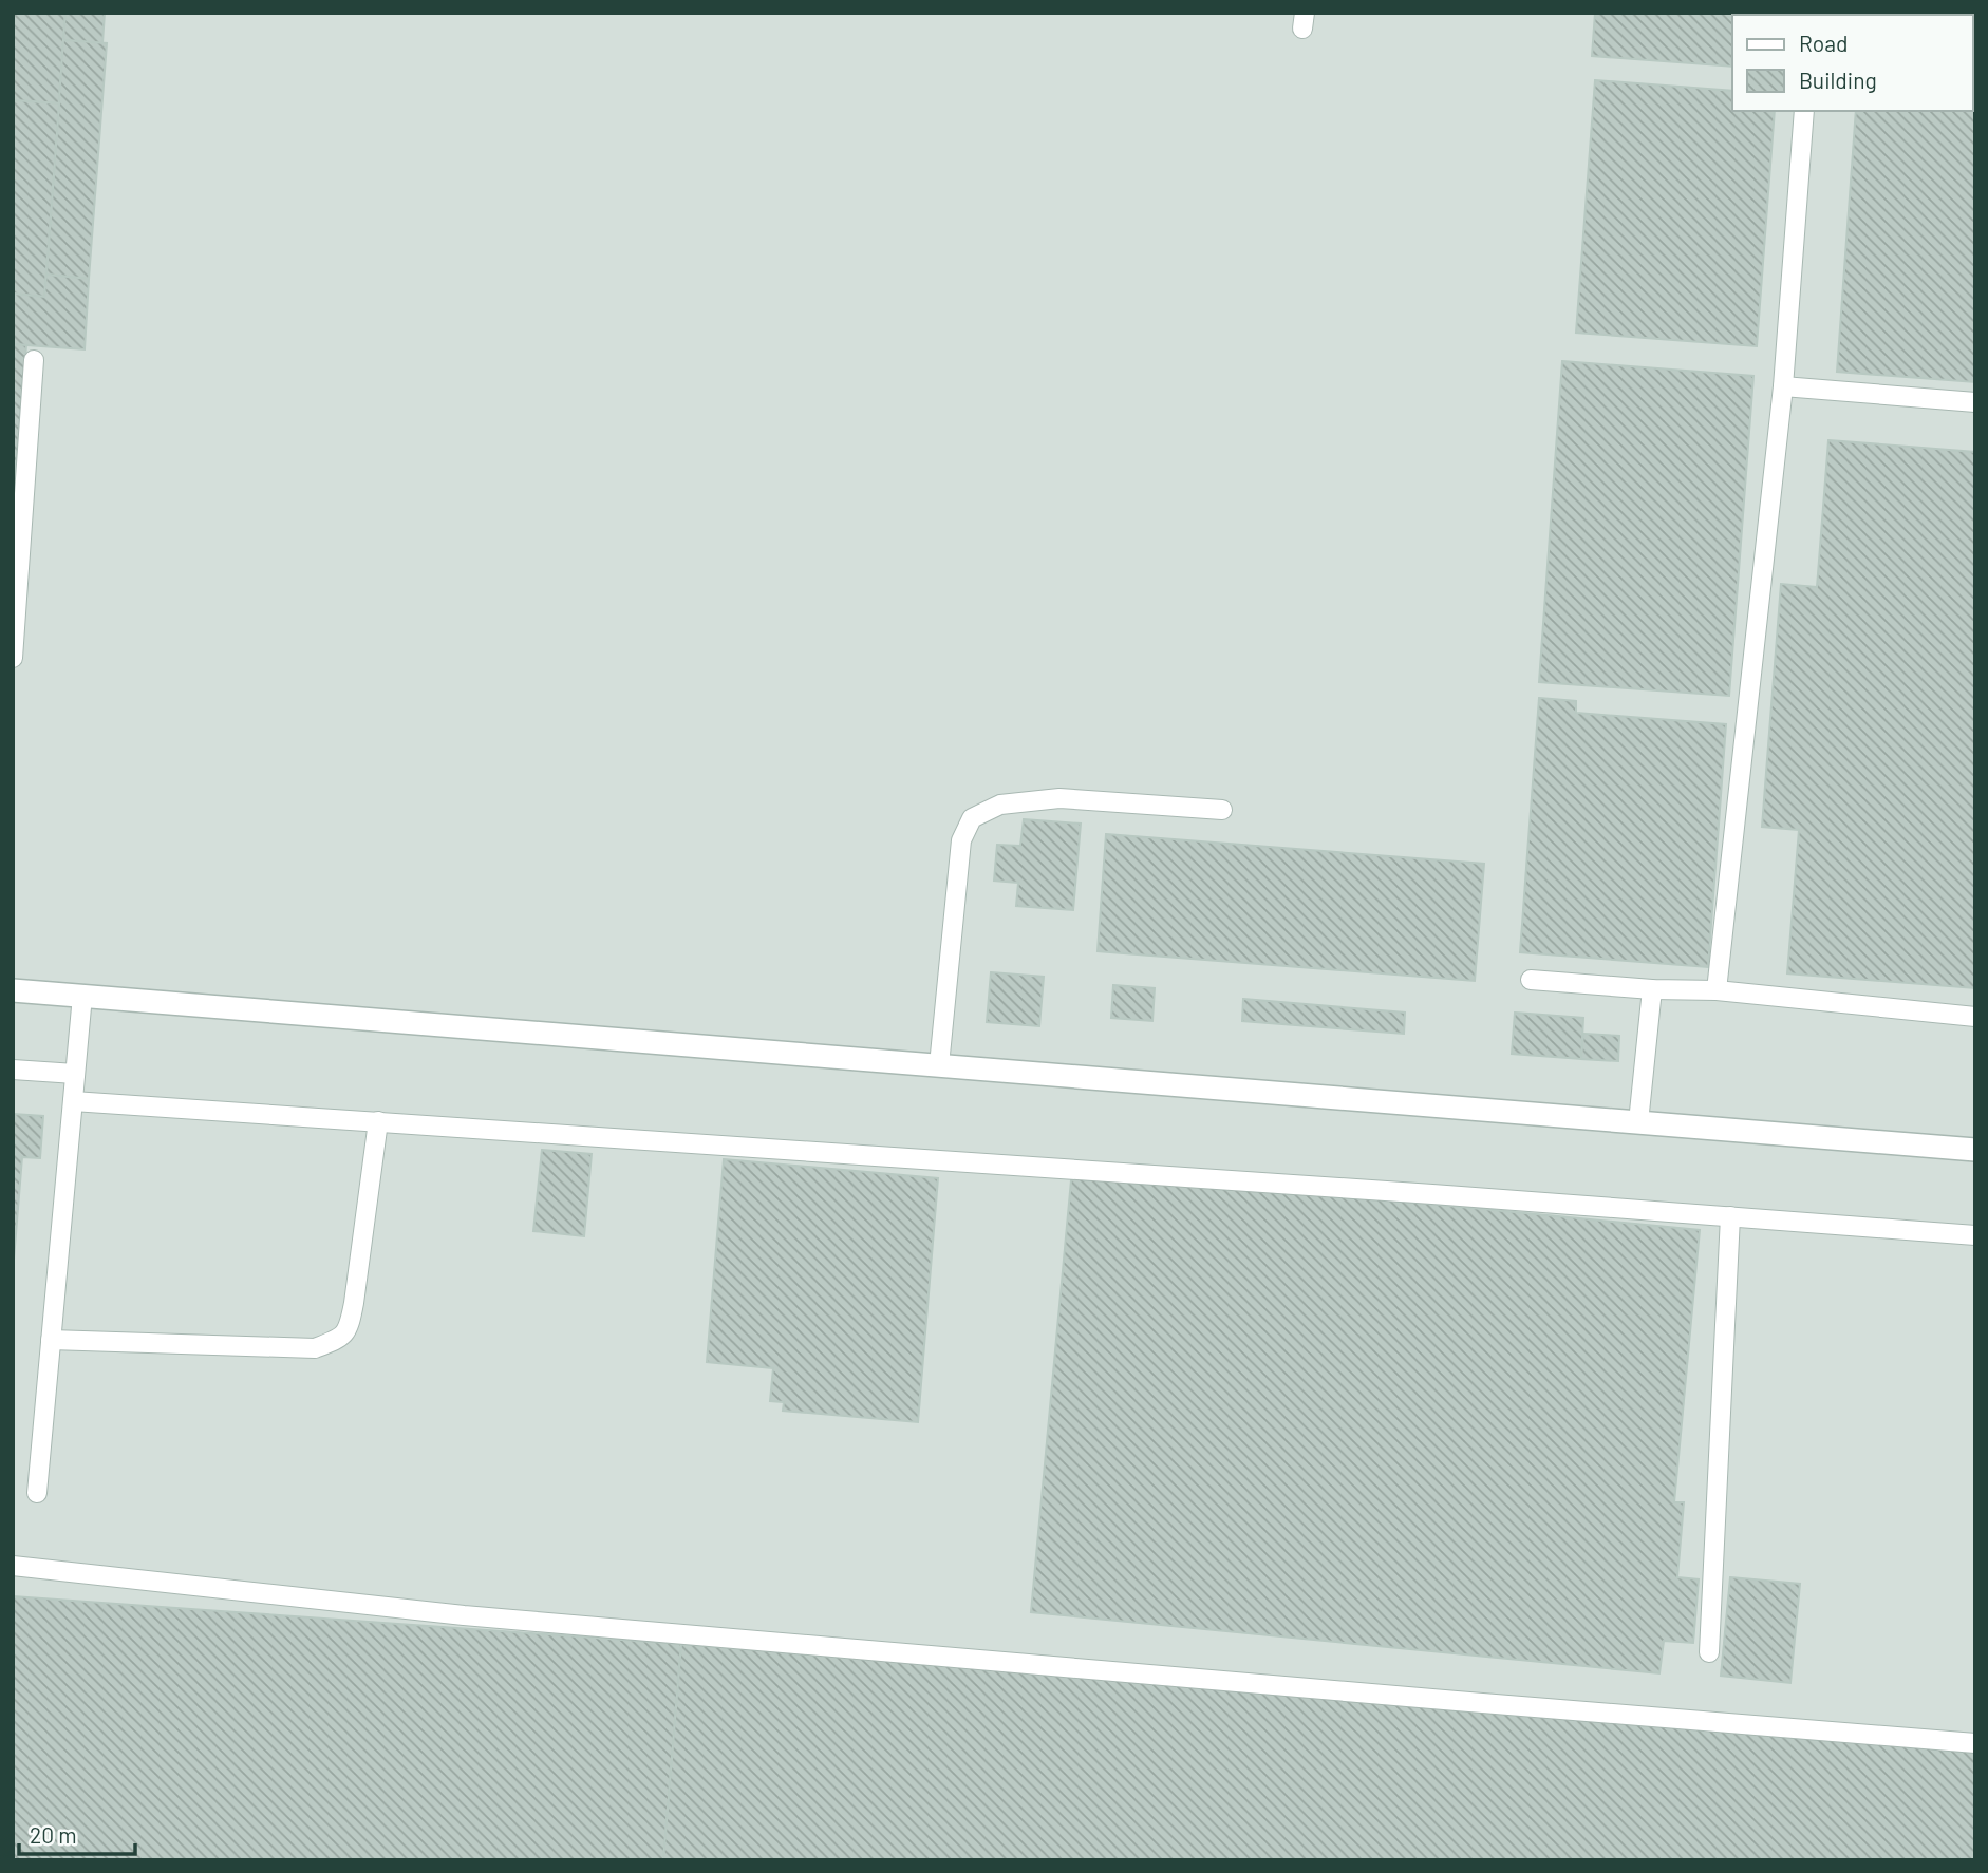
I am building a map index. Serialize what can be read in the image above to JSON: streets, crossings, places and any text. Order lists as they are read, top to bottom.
{
  "legend": ["Road", "Building"],
  "scale_bar": "20 m"
}
